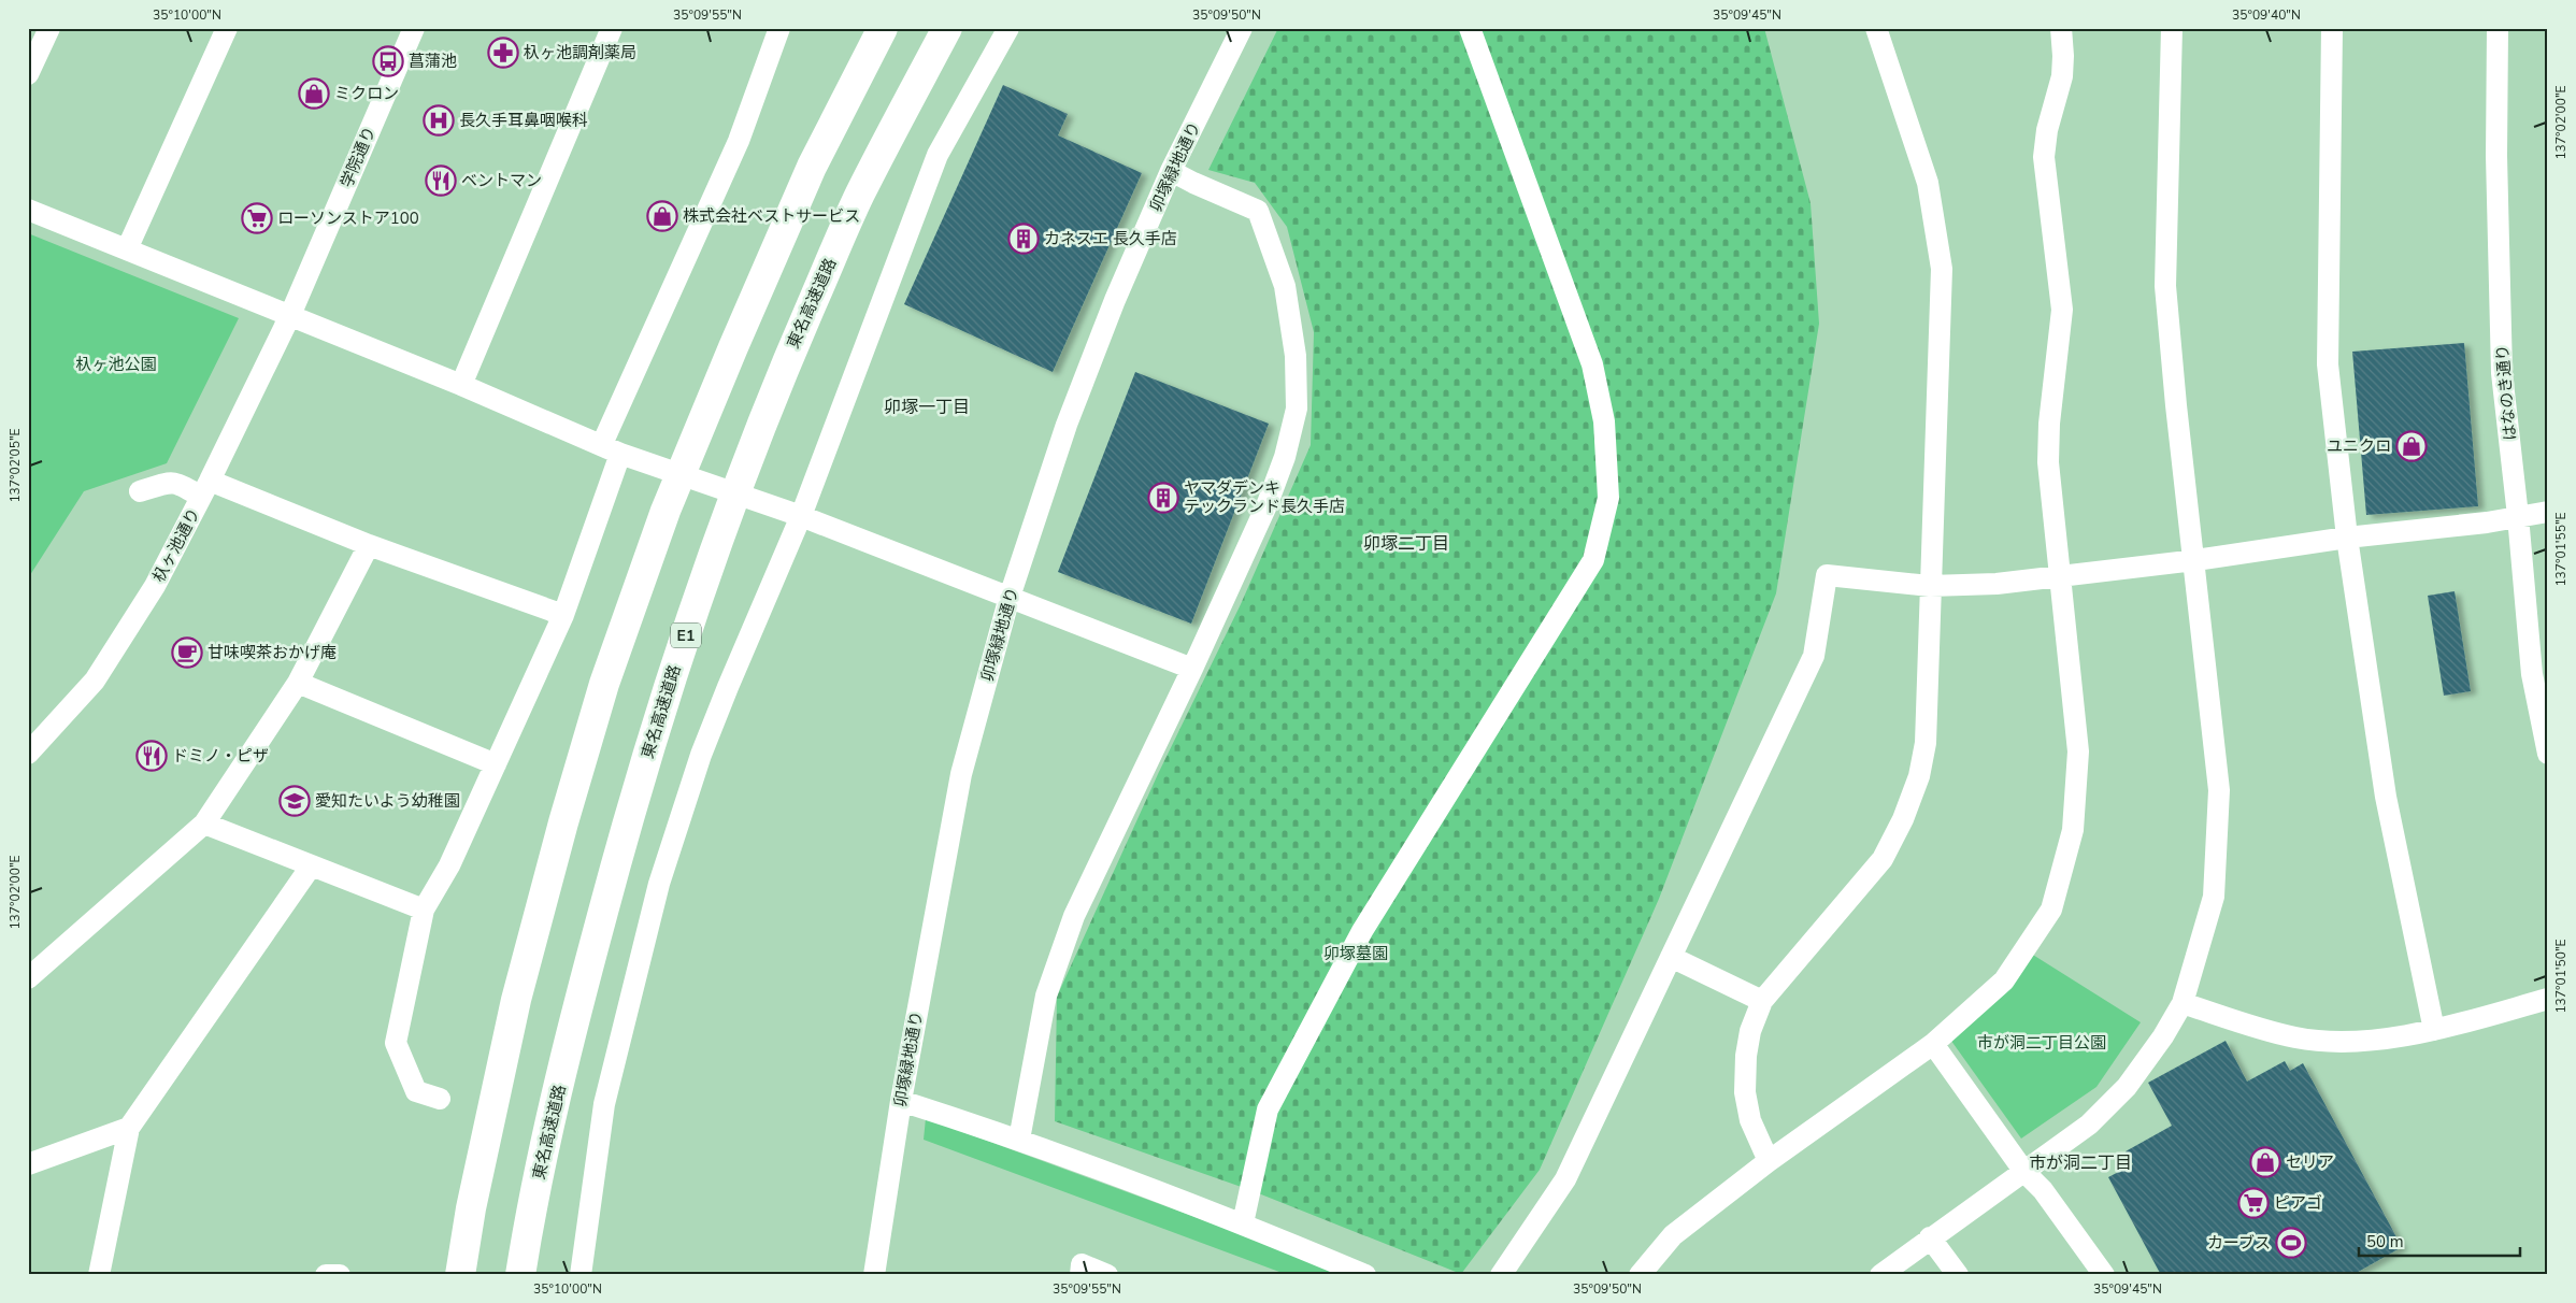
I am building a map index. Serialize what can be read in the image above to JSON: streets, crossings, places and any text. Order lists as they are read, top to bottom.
{
  "streets": {
    "highway": ["東名高速道路", "E1"],
    "street": [
      "学院通り",
      "卯塚緑地通り",
      "はなのき通り",
      "杁ヶ池通り"
    ]
  },
  "crossings": [
    ["学院通り", "杁ヶ池通り"]
  ],
  "districts": ["卯塚一丁目", "卯塚二丁目", "市が洞二丁目"],
  "parks": ["杁ヶ池公園", "卯塚墓園", "市が洞二丁目公園"],
  "places": {
    "pharmacy": ["杁ヶ池調剤薬局"],
    "bus stop": ["菖蒲池"],
    "shop": [
      "ミクロン",
      "株式会社ベストサービス",
      "ユニクロ",
      "セリア"
    ],
    "hospital": ["長久手耳鼻咽喉科"],
    "restaurant": ["ベントマン", "ドミノ・ピザ"],
    "supermarket": ["ローソンストア100", "ピアゴ"],
    "building": ["カネスエ 長久手店", "ヤマダデンキ テックランド長久手店"],
    "cafe": ["甘味喫茶おかげ庵"],
    "school or university": ["愛知たいよう幼稚園"],
    "sports": ["カーブス"]
  },
  "scale_bar": "50 m",
  "coordinates": [
    "35°10'00\"N",
    "35°09'55\"N",
    "35°09'50\"N",
    "35°09'45\"N",
    "35°09'40\"N",
    "137°02'00\"E",
    "137°02'05\"E",
    "137°01'55\"E",
    "137°01'50\"E"
  ]
}
